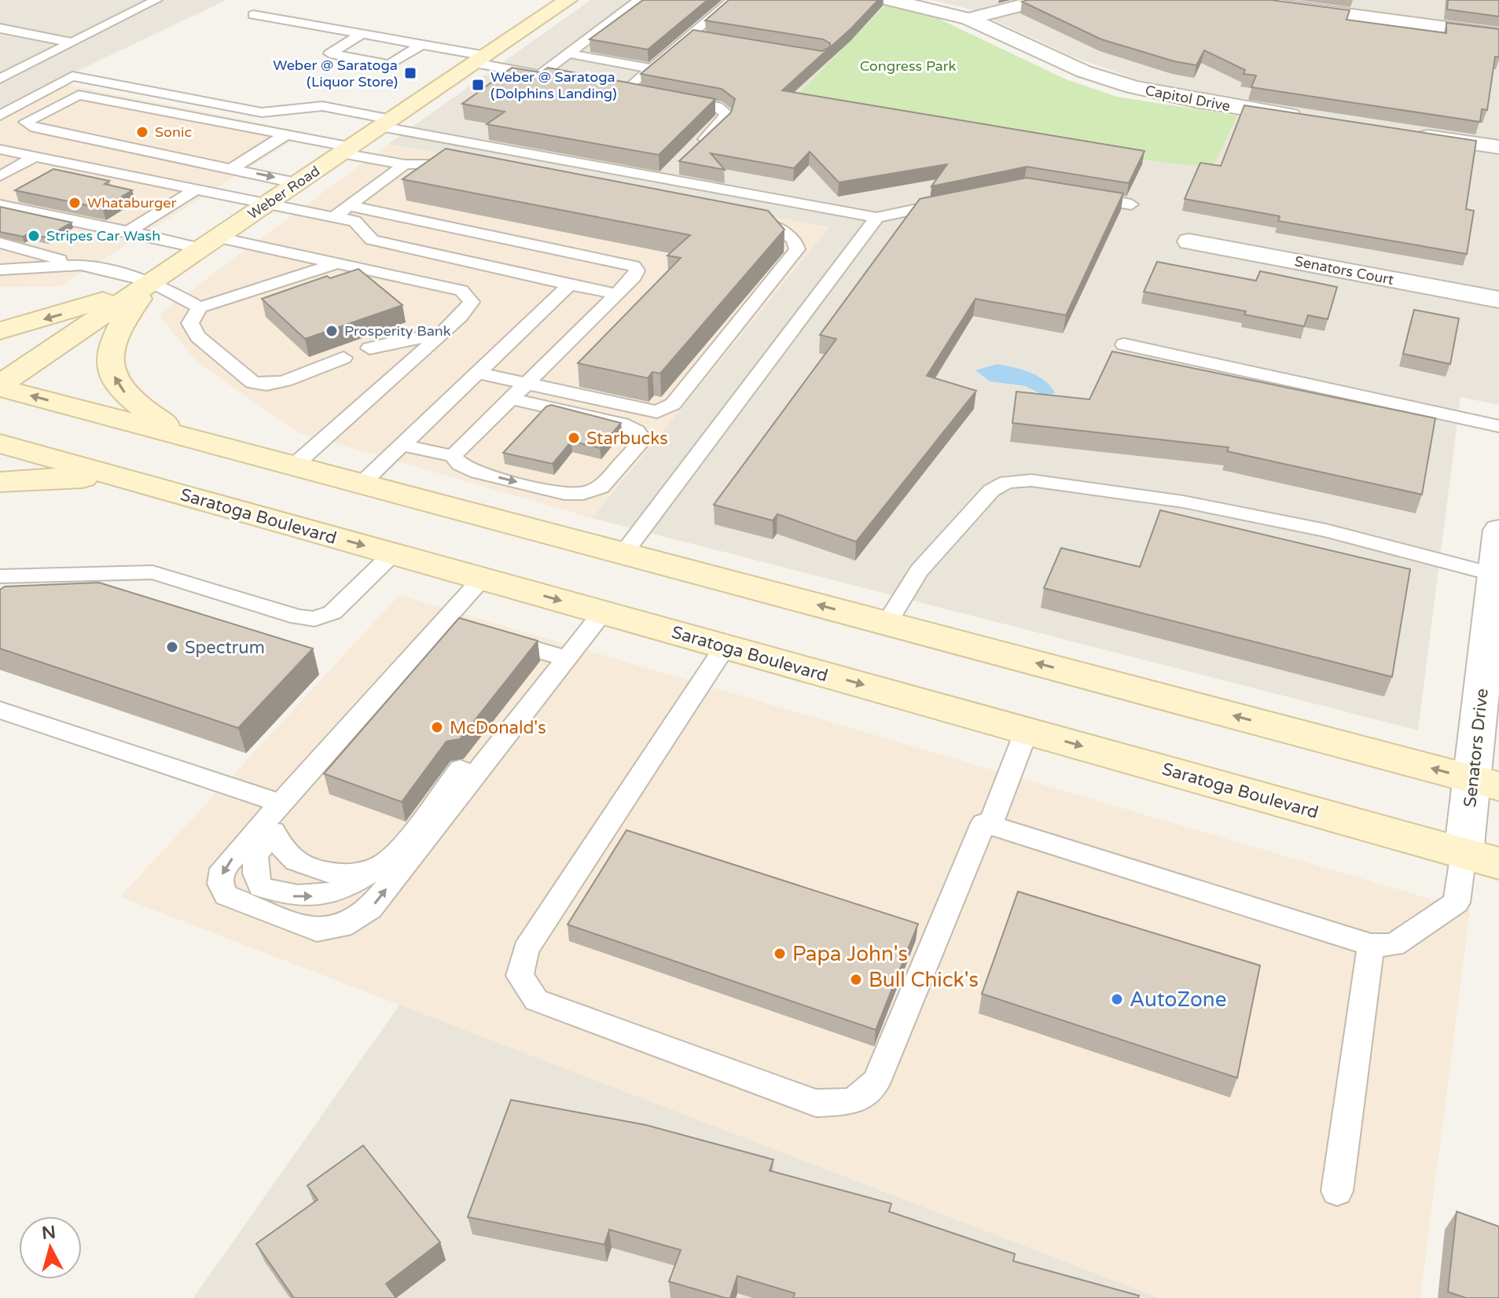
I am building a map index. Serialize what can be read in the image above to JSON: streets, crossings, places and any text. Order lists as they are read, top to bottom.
{
  "streets": {
    "main road": ["Weber Road", "Saratoga Boulevard"],
    "street": ["Capitol Drive", "Senators Court", "Senators Drive"]
  },
  "crossings": [
    ["Saratoga Boulevard", "Senators Drive"]
  ],
  "parks": ["Congress Park"],
  "places": {
    "transit": ["Weber @ Saratoga (Liquor Store)", "Weber @ Saratoga (Dolphins Landing)"],
    "other": [
      "Sonic",
      "Whataburger",
      "Stripes Car Wash",
      "Prosperity Bank",
      "Starbucks",
      "Spectrum",
      "McDonald's",
      "Papa John's",
      "Bull Chick's",
      "AutoZone"
    ]
  },
  "north": "top"
}
